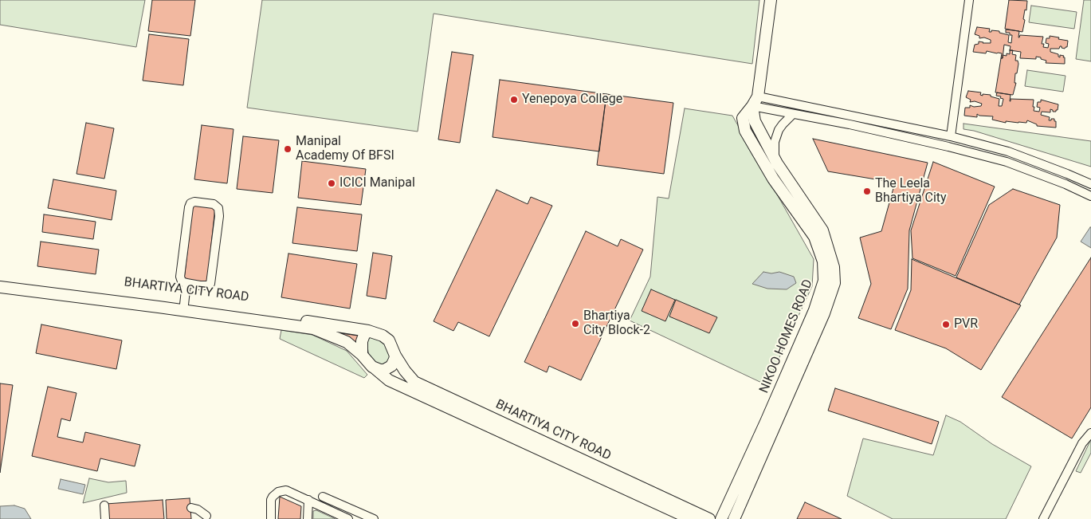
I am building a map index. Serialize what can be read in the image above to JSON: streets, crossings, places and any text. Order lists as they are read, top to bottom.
{
  "streets": {
    "street": ["BHARTIYA CITY ROAD", "NIKOO HOMES ROAD"]
  },
  "places": [
    "Yenepoya College",
    "Manipal Academy Of BFSI",
    "ICICI Manipal",
    "The Leela Bhartiya City",
    "Bhartiya City Block-2",
    "PVR"
  ]
}
